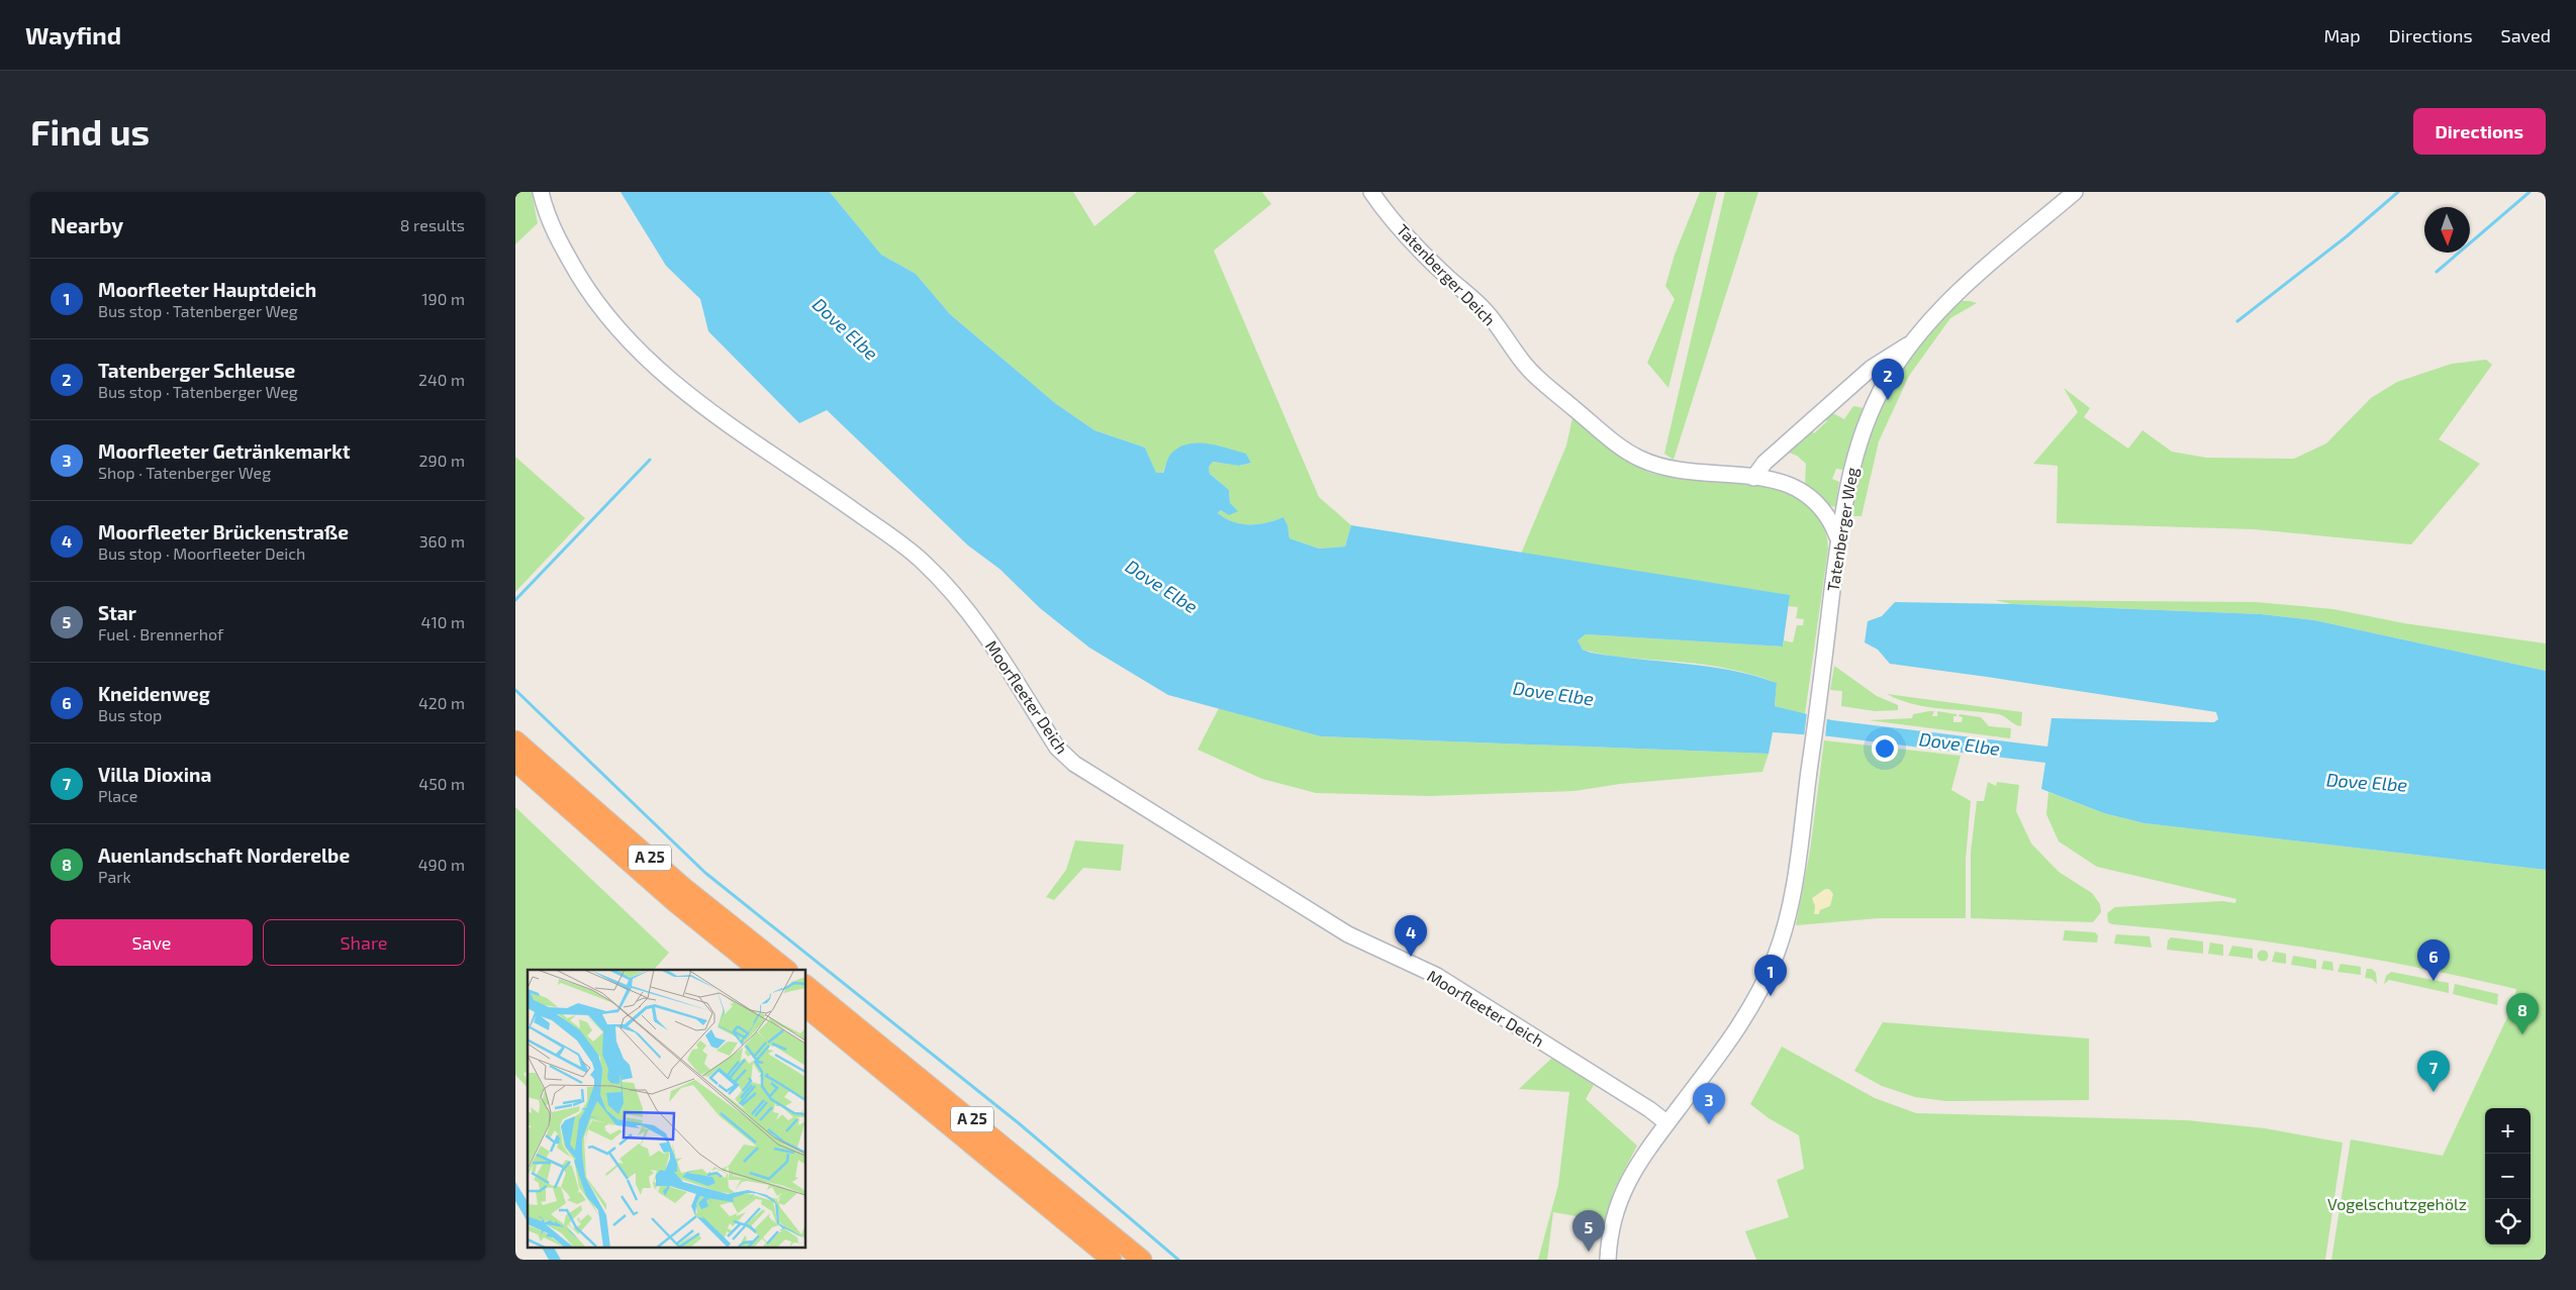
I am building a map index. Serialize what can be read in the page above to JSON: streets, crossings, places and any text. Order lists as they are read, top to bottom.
{
  "streets": {
    "highway": ["A 25"],
    "street": ["Tatenberger Deich", "Tatenberger Weg", "Moorfleeter Deich"]
  },
  "crossings": [
    ["Tatenberger Deich", "Tatenberger Weg"],
    ["Tatenberger Weg", "Moorfleeter Deich"]
  ],
  "water": ["Dove Elbe"],
  "parks": ["Vogelschutzgehölz"],
  "north": "bottom",
  "page": {
    "header": "Wayfind",
    "nav": ["Map", "Directions", "Saved"],
    "buttons": [
      "Directions",
      ["Save", "Share"]
    ],
    "title": "Find us",
    "heading": ["Nearby", "8 results"],
    "list": [
      {
        "mark": "1",
        "name": "Moorfleeter Hauptdeich",
        "note": "Bus stop · Tatenberger Weg",
        "value": "190 m"
      },
      {
        "mark": "2",
        "name": "Tatenberger Schleuse",
        "note": "Bus stop · Tatenberger Weg",
        "value": "240 m"
      },
      {
        "mark": "3",
        "name": "Moorfleeter Getränkemarkt",
        "note": "Shop · Tatenberger Weg",
        "value": "290 m"
      },
      {
        "mark": "4",
        "name": "Moorfleeter Brückenstraße",
        "note": "Bus stop · Moorfleeter Deich",
        "value": "360 m"
      },
      {
        "mark": "5",
        "name": "Star",
        "note": "Fuel · Brennerhof",
        "value": "410 m"
      },
      {
        "mark": "6",
        "name": "Kneidenweg",
        "note": "Bus stop",
        "value": "420 m"
      },
      {
        "mark": "7",
        "name": "Villa Dioxina",
        "note": "Place",
        "value": "450 m"
      },
      {
        "mark": "8",
        "name": "Auenlandschaft Norderelbe",
        "note": "Park",
        "value": "490 m"
      }
    ],
    "pins": [
      "2",
      "4",
      "6",
      "1",
      "8",
      "7",
      "3",
      "5"
    ],
    "map_buttons": ["+", "−"]
  }
}
